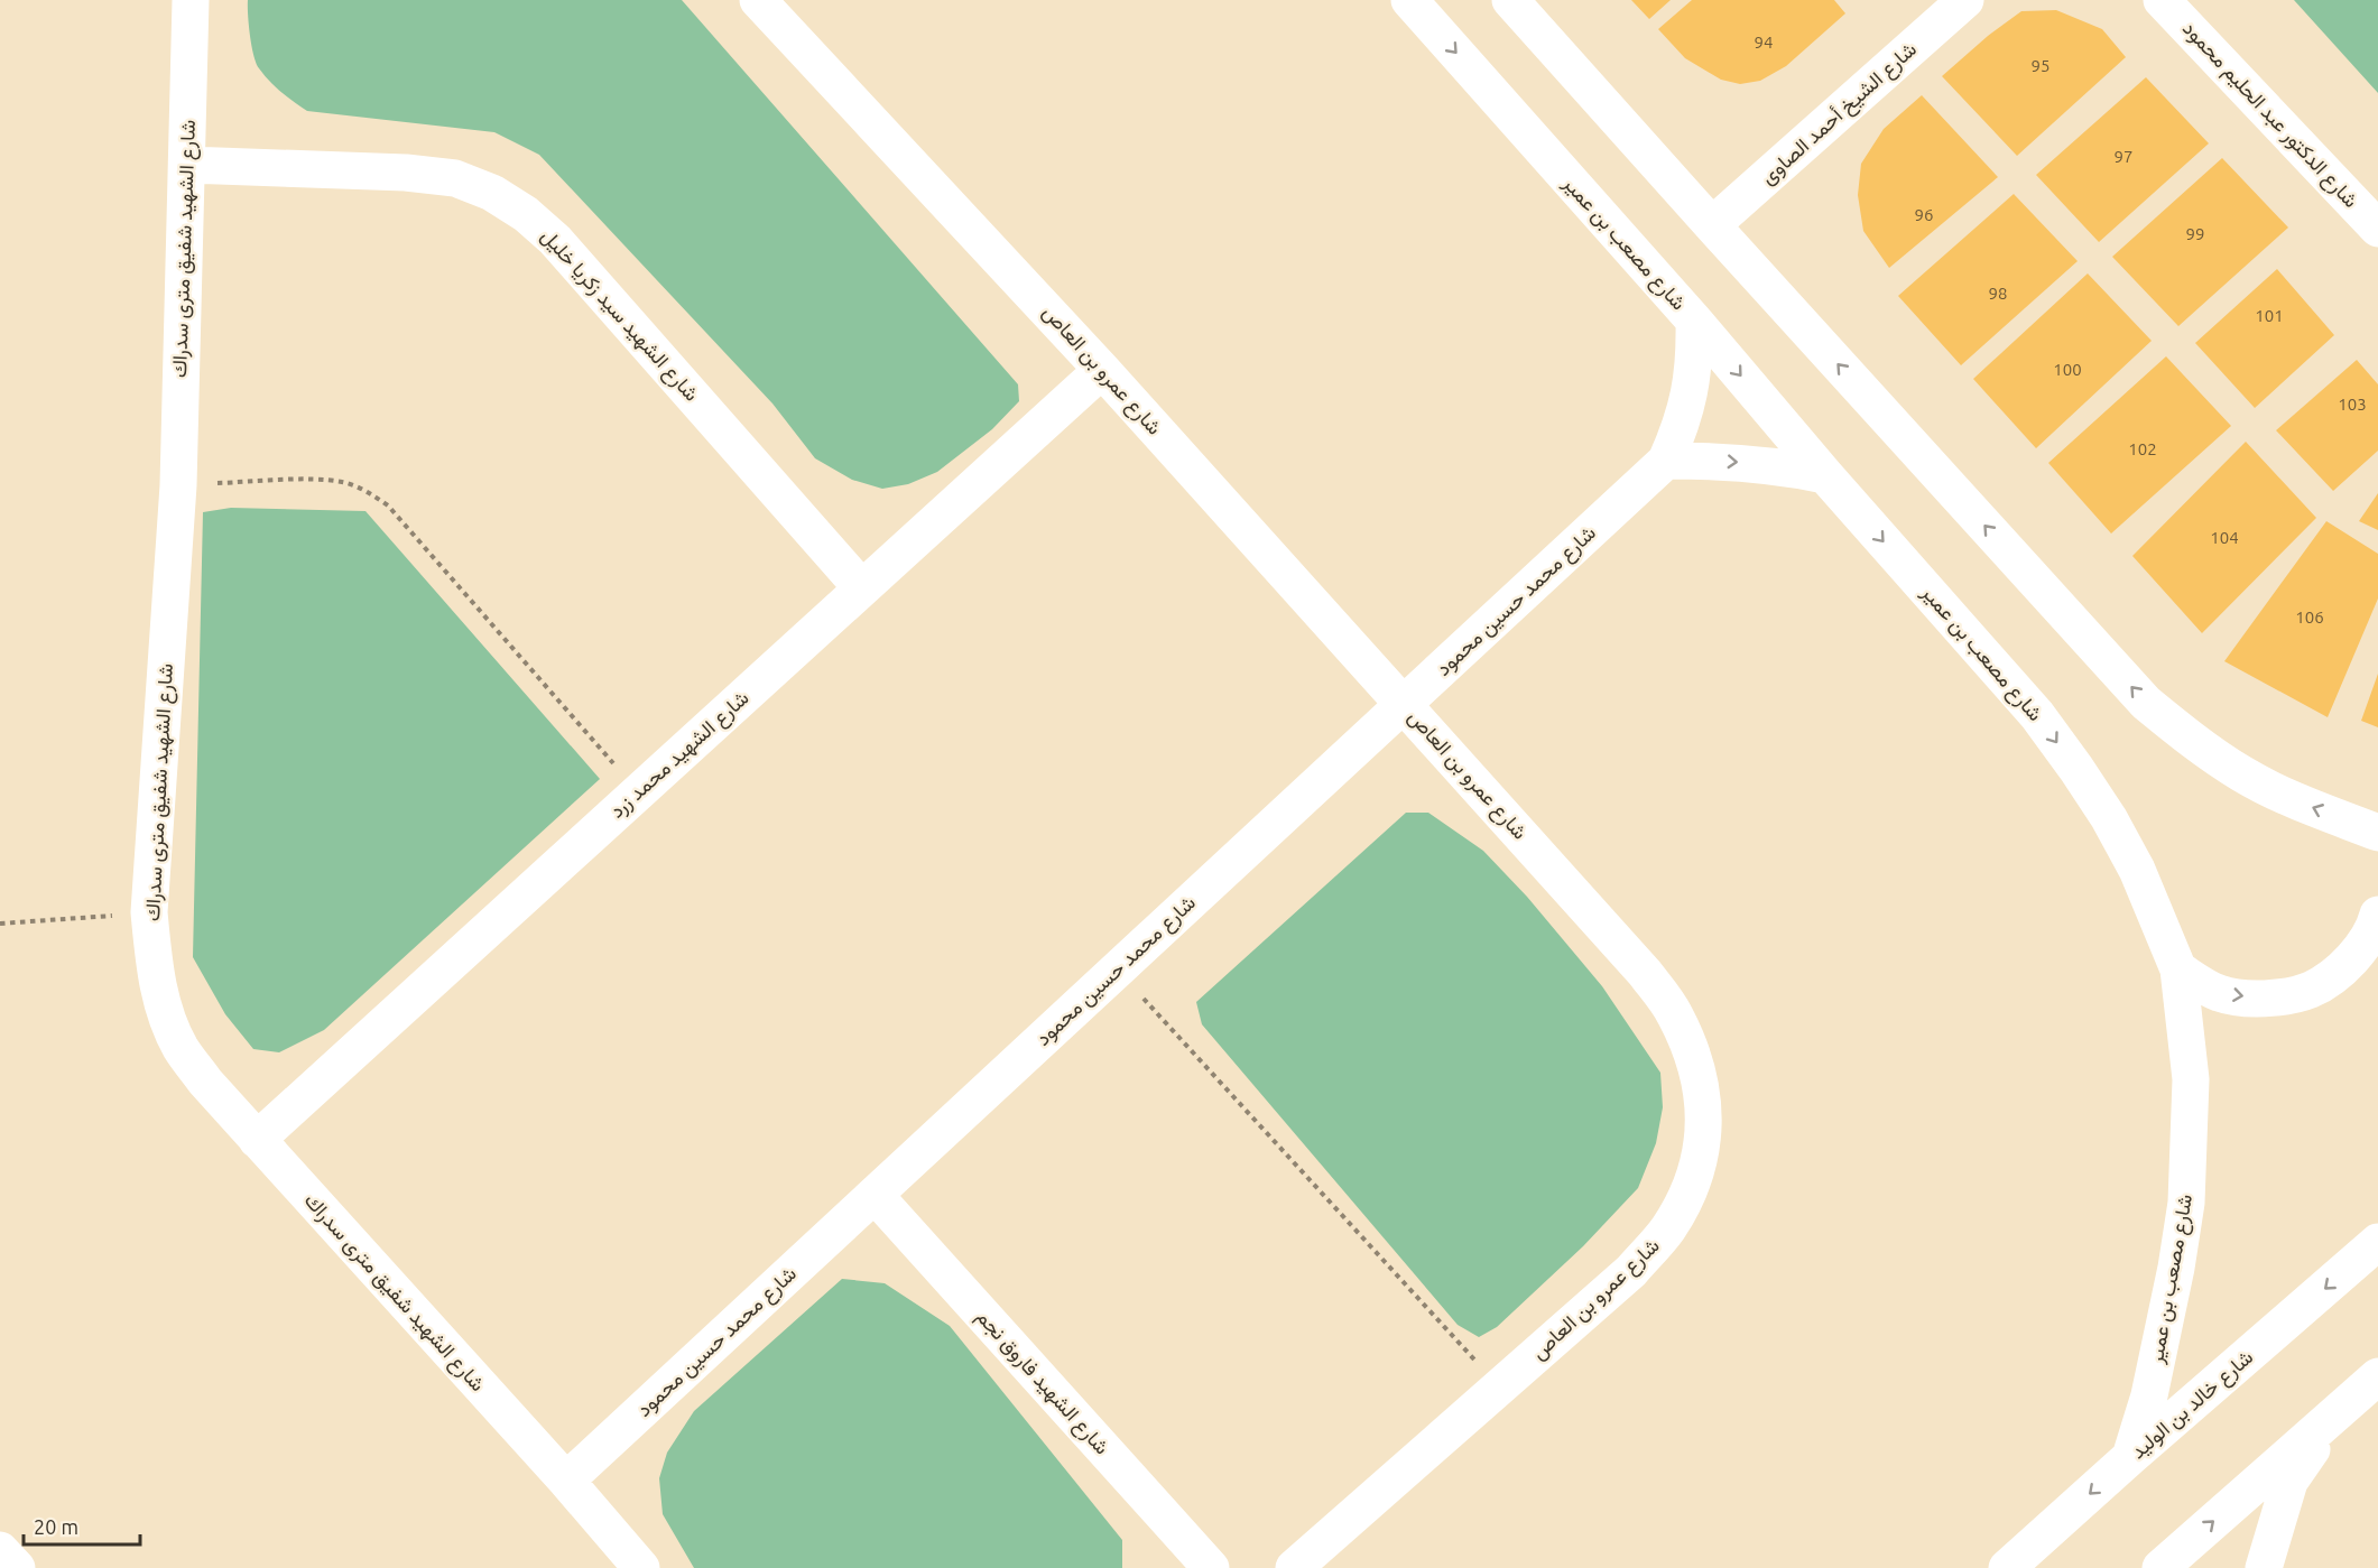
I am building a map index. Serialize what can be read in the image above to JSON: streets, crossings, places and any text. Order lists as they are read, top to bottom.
{
  "streets": {
    "street": [
      "شارع الشيخ أحمد الصاوى",
      "شارع الدكتور عبد الحليم محمود",
      "شارع مصعب بن عمير",
      "شارع الشهيد شفيق مترى سدراك",
      "شارع الشهيد سيد زكريا خليل",
      "شارع عمرو بن العاص",
      "شارع محمد حسين محمود",
      "شارع الشهيد محمد زرد",
      "شارع الشهيد فاروق نجم",
      "شارع خالد بن الوليد"
    ]
  },
  "crossings": [
    ["شارع مصعب بن عمير", "شارع محمد حسين محمود"],
    ["شارع مصعب بن عمير", "شارع خالد بن الوليد"],
    ["شارع الشهيد شفيق مترى سدراك", "شارع الشهيد سيد زكريا خليل"],
    ["شارع الشهيد شفيق مترى سدراك", "شارع محمد حسين محمود"],
    ["شارع الشهيد شفيق مترى سدراك", "شارع الشهيد محمد زرد"],
    ["شارع الشهيد سيد زكريا خليل", "شارع الشهيد محمد زرد"],
    ["شارع عمرو بن العاص", "شارع محمد حسين محمود"],
    ["شارع عمرو بن العاص", "شارع الشهيد محمد زرد"],
    ["شارع محمد حسين محمود", "شارع الشهيد فاروق نجم"]
  ],
  "house_numbers": [
    "94",
    "95",
    "97",
    "96",
    "99",
    "98",
    "101",
    "100",
    "103",
    "102",
    "104",
    "106"
  ],
  "scale_bar": "20 m"
}
